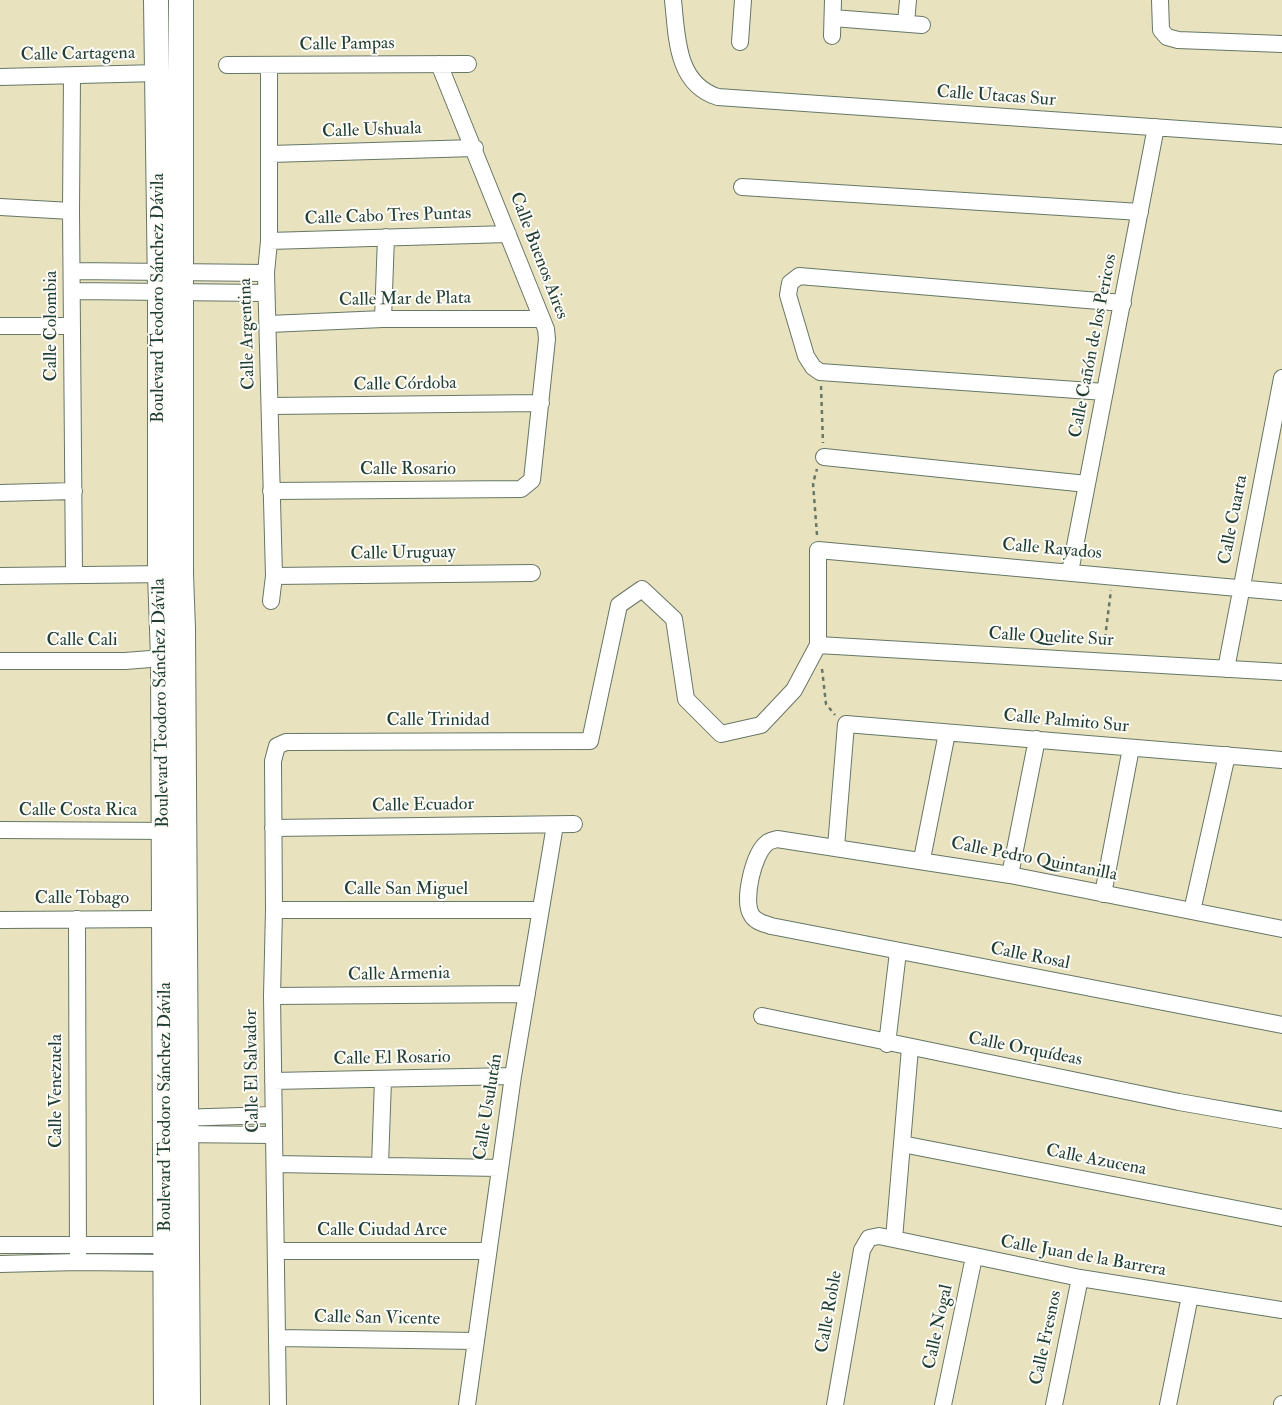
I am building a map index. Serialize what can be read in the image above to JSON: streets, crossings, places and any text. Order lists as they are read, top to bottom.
{
  "streets": {
    "street": [
      "Calle Pampas",
      "Calle Cartagena",
      "Calle Utacas Sur",
      "Calle Ushuala",
      "Calle Cabo Tres Puntas",
      "Calle Buenos Aires",
      "Boulevard Teodoro Sánchez Dávila",
      "Calle Mar de Plata",
      "Calle Colombia",
      "Calle Argentina",
      "Calle Cañón de los Pericos",
      "Calle Córdoba",
      "Calle Rosario",
      "Calle Cuarta",
      "Calle Rayados",
      "Calle Uruguay",
      "Calle Quelite Sur",
      "Calle Cali",
      "Calle Trinidad",
      "Calle Palmito Sur",
      "Calle Ecuador",
      "Calle Costa Rica",
      "Calle Pedro Quintanilla",
      "Calle San Miguel",
      "Calle Tobago",
      "Calle Rosal",
      "Calle Armenia",
      "Calle Orquídeas",
      "Calle El Rosario",
      "Calle El Salvador",
      "Calle Venezuela",
      "Calle Usulután",
      "Calle Azucena",
      "Calle Ciudad Arce",
      "Calle Juan de la Barrera",
      "Calle Roble",
      "Calle San Vicente",
      "Calle Nogal",
      "Calle Fresnos"
    ]
  },
  "crossings": [
    ["Calle Pampas", "Calle Buenos Aires"],
    ["Calle Pampas", "Calle Argentina"],
    ["Calle Cartagena", "Boulevard Teodoro Sánchez Dávila"],
    ["Calle Cartagena", "Calle Colombia"],
    ["Calle Utacas Sur", "Calle Cañón de los Pericos"],
    ["Calle Ushuala", "Calle Buenos Aires"],
    ["Calle Ushuala", "Calle Argentina"],
    ["Calle Cabo Tres Puntas", "Calle Buenos Aires"],
    ["Calle Cabo Tres Puntas", "Calle Argentina"],
    ["Calle Buenos Aires", "Calle Mar de Plata"],
    ["Calle Buenos Aires", "Calle Córdoba"],
    ["Calle Buenos Aires", "Calle Rosario"],
    ["Boulevard Teodoro Sánchez Dávila", "Calle Cali"],
    ["Boulevard Teodoro Sánchez Dávila", "Calle Costa Rica"],
    ["Boulevard Teodoro Sánchez Dávila", "Calle Tobago"],
    ["Calle Mar de Plata", "Calle Argentina"],
    ["Calle Argentina", "Calle Córdoba"],
    ["Calle Argentina", "Calle Rosario"],
    ["Calle Argentina", "Calle Uruguay"],
    ["Calle Cañón de los Pericos", "Calle Rayados"],
    ["Calle Cuarta", "Calle Rayados"],
    ["Calle Cuarta", "Calle Quelite Sur"],
    ["Calle Rayados", "Calle Quelite Sur"],
    ["Calle Rayados", "Calle Trinidad"],
    ["Calle Quelite Sur", "Calle Trinidad"],
    ["Calle Trinidad", "Calle El Salvador"],
    ["Calle Ecuador", "Calle El Salvador"],
    ["Calle Ecuador", "Calle Usulután"],
    ["Calle Pedro Quintanilla", "Calle Rosal"],
    ["Calle San Miguel", "Calle El Salvador"],
    ["Calle San Miguel", "Calle Usulután"],
    ["Calle Tobago", "Calle Venezuela"],
    ["Calle Armenia", "Calle El Salvador"],
    ["Calle Armenia", "Calle Usulután"],
    ["Calle El Rosario", "Calle El Salvador"],
    ["Calle El Rosario", "Calle Usulután"],
    ["Calle El Salvador", "Calle Ciudad Arce"],
    ["Calle El Salvador", "Calle San Vicente"],
    ["Calle Usulután", "Calle Ciudad Arce"],
    ["Calle Usulután", "Calle San Vicente"],
    ["Calle Juan de la Barrera", "Calle Roble"],
    ["Calle Juan de la Barrera", "Calle Nogal"],
    ["Calle Juan de la Barrera", "Calle Fresnos"]
  ]
}
